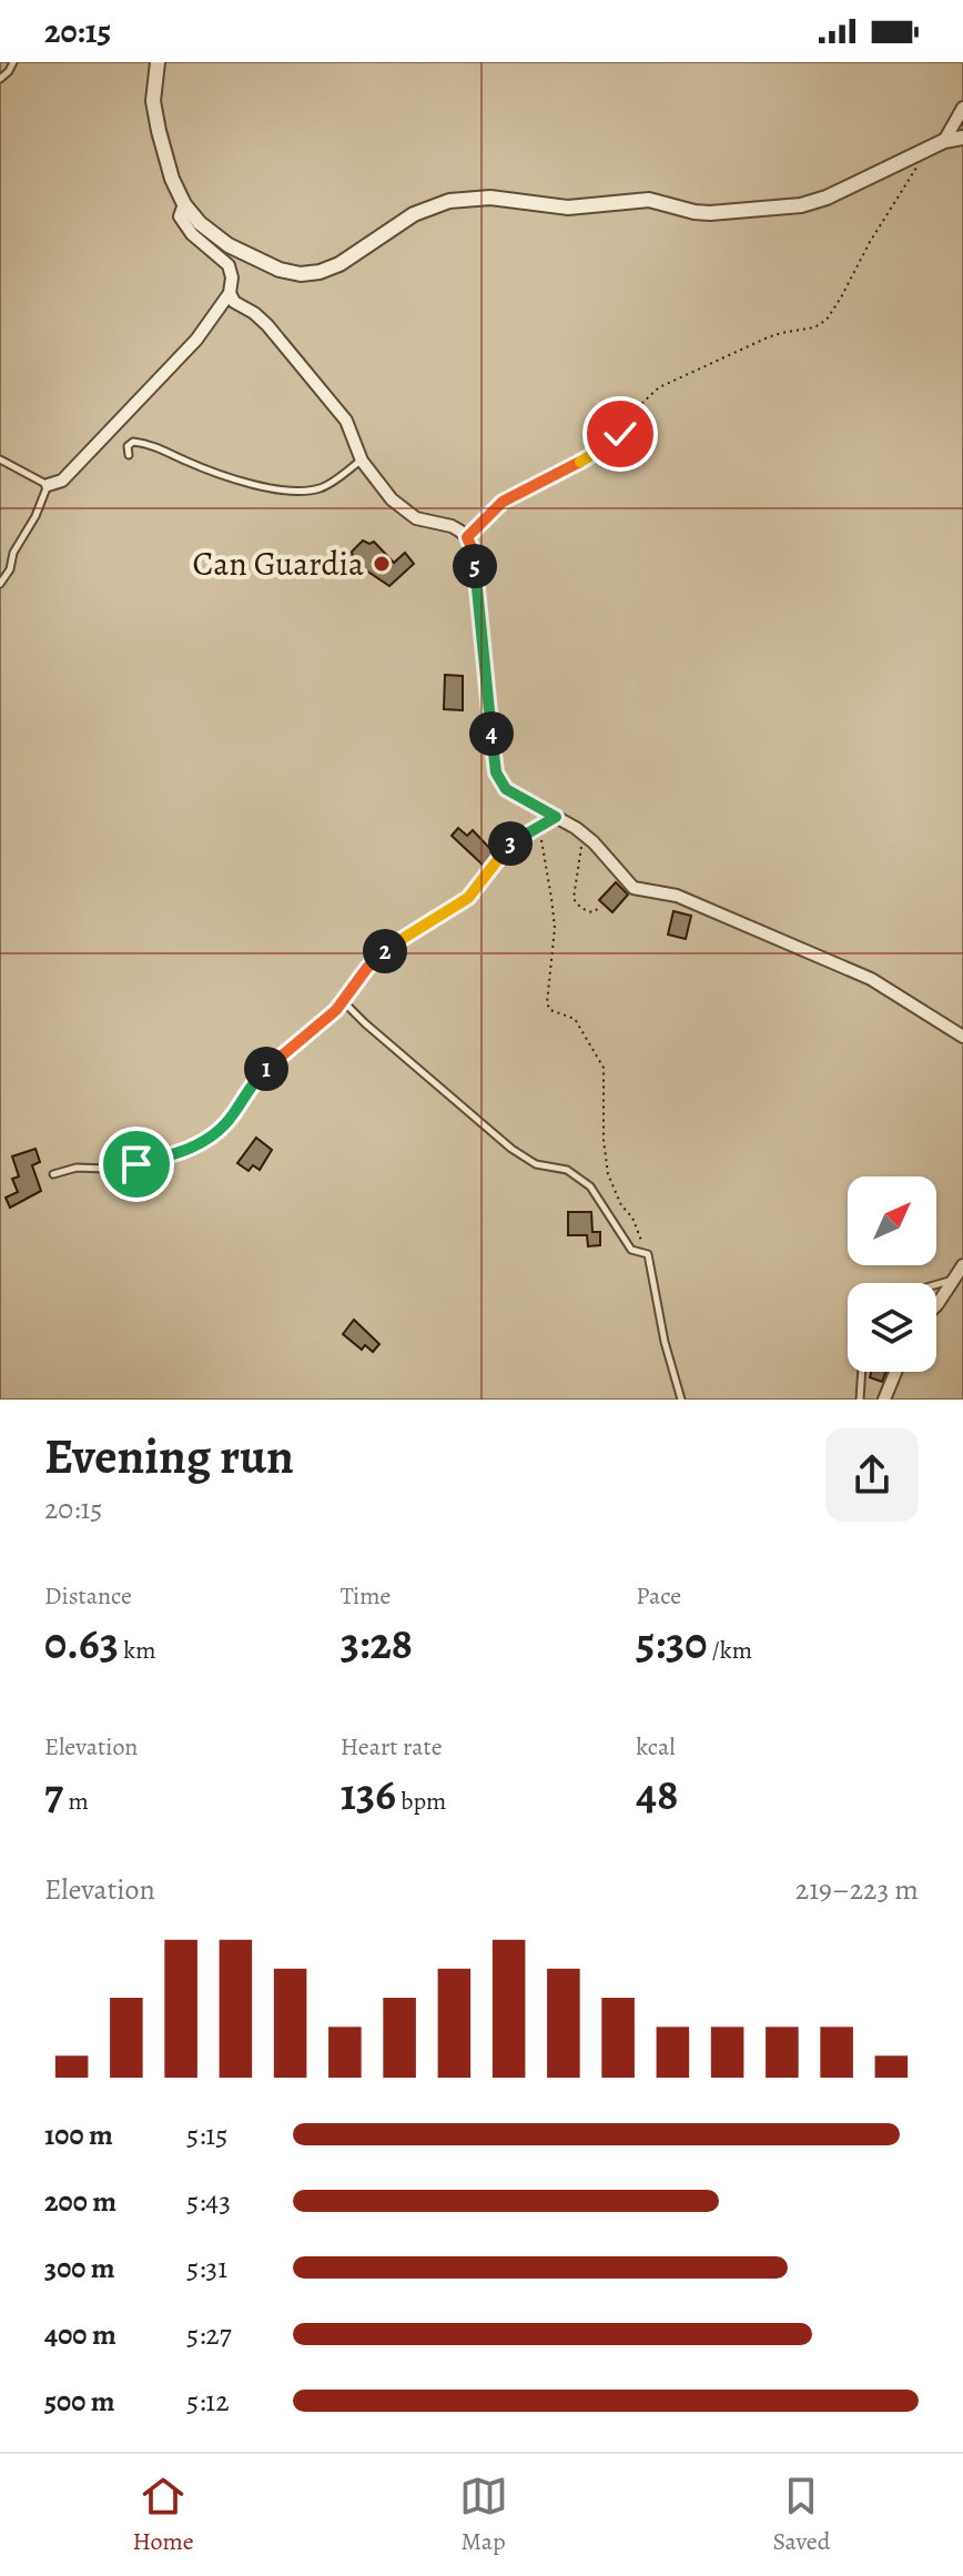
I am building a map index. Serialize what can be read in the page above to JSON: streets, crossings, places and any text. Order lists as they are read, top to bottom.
{
  "places": ["Can Guardia"],
  "north": "top right",
  "page": {
    "status": "20:15",
    "pins": [
      "5",
      "4",
      "3",
      "2",
      "1"
    ],
    "heading": ["Evening run", "20:15"],
    "stats": [
      ["Distance", "0.63 km"],
      ["Time", "3:28"],
      ["Pace", "5:30 /km"],
      ["Elevation", "7 m"],
      ["Heart rate", "136 bpm"],
      ["kcal", "48"]
    ],
    "chart": ["Elevation", "219–223 m"],
    "list": [
      {
        "name": "100 m",
        "note": "5:15"
      },
      {
        "name": "200 m",
        "note": "5:43"
      },
      {
        "name": "300 m",
        "note": "5:31"
      },
      {
        "name": "400 m",
        "note": "5:27"
      },
      {
        "name": "500 m",
        "note": "5:12"
      }
    ],
    "tabs": ["Home", "Map", "Saved"]
  }
}
